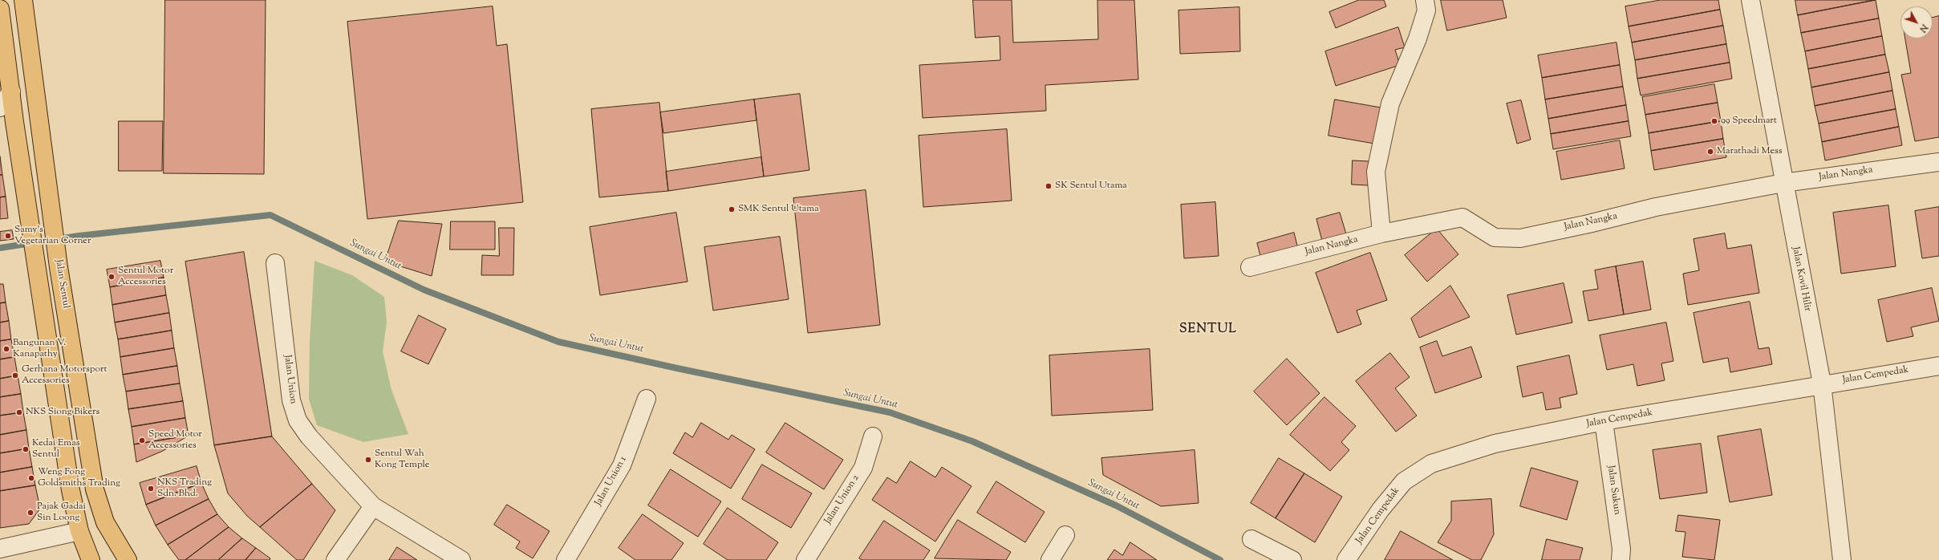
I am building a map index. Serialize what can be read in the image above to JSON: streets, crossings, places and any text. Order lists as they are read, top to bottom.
{
  "streets": {
    "main road": ["Jalan Sentul"],
    "street": [
      "Jalan Nangka",
      "Jalan Kovil Hilir",
      "Jalan Cempedak",
      "Jalan Union",
      "Jalan Union 1",
      "Jalan Sukun",
      "Jalan Union 2"
    ]
  },
  "crossings": [
    ["Jalan Nangka", "Jalan Kovil Hilir"],
    ["Jalan Kovil Hilir", "Jalan Cempedak"],
    ["Jalan Cempedak", "Jalan Sukun"]
  ],
  "districts": ["SENTUL"],
  "water": ["Sungai Untut"],
  "places": [
    "99 Speedmart",
    "Marathadi Mess",
    "SK Sentul Utama",
    "SMK Sentul Utama",
    "Samy’s Vegetarian Corner",
    "Sentul Motor Accessories",
    "Bangunan V. Kanapathy",
    "Gerhana Motorsport Accessories",
    "NKS Siong Bikers",
    "Speed Motor Accessories",
    "Kedai Emas Sentul",
    "Sentul Wah Kong Temple",
    "Weng Fong Goldsmiths Trading",
    "NKS Trading Sdn. Bhd.",
    "Pajak Gadai Sin Loong"
  ],
  "north": "bottom right"
}
